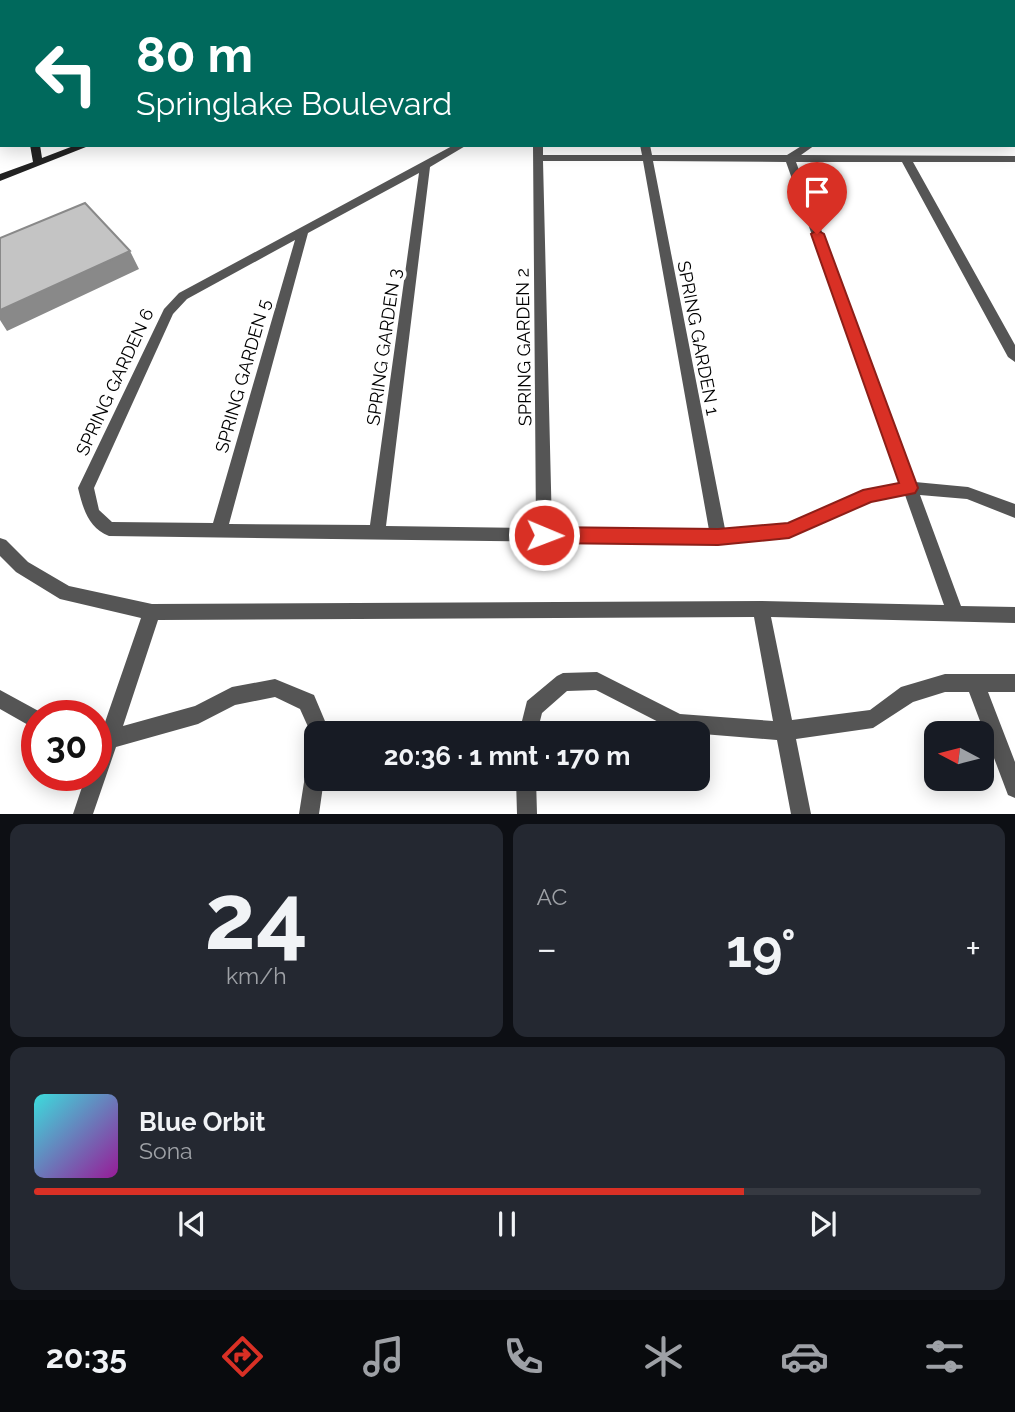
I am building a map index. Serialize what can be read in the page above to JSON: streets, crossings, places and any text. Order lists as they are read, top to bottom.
{
  "streets": {
    "street": [
      "SPRING GARDEN 1",
      "SPRING GARDEN 3",
      "SPRING GARDEN 2",
      "SPRING GARDEN 5",
      "SPRING GARDEN 6"
    ]
  },
  "crossings": [
    ["SPRING GARDEN 5", "SPRING GARDEN 6"]
  ],
  "north": "left",
  "page": {
    "turn": ["80 m", "Springlake Boulevard"],
    "limit": "30",
    "trip": "20:36 · 1 mnt · 170 m",
    "tile": [
      ["24", "km/h"],
      "AC"
    ],
    "heat": ["−", "19°", "+"],
    "song": ["Blue Orbit", "Sona"],
    "tabs": "20:35"
  }
}
